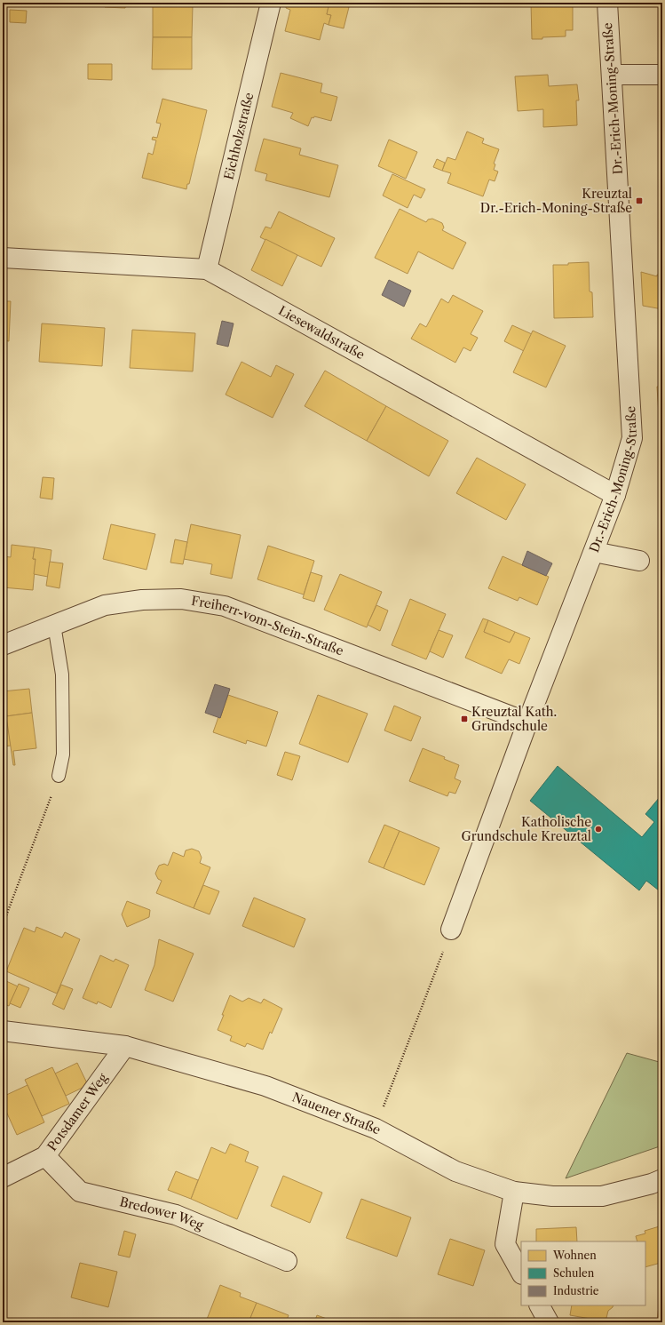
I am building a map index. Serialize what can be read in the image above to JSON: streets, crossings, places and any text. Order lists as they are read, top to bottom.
{
  "streets": {
    "street": [
      "Dr.-Erich-Moning-Straße",
      "Eichholzstraße",
      "Liesewaldstraße",
      "Freiherr-vom-Stein-Straße",
      "Potsdamer Weg",
      "Nauener Straße",
      "Bredower Weg"
    ]
  },
  "crossings": [
    ["Dr.-Erich-Moning-Straße", "Liesewaldstraße"],
    ["Dr.-Erich-Moning-Straße", "Freiherr-vom-Stein-Straße"],
    ["Eichholzstraße", "Liesewaldstraße"],
    ["Potsdamer Weg", "Nauener Straße"],
    ["Potsdamer Weg", "Bredower Weg"]
  ],
  "places": {
    "transit": ["Kreuztal Dr.-Erich-Moning-Straße", "Kreuztal Kath. Grundschule"],
    "other": ["Katholische Grundschule Kreuztal"]
  },
  "legend": ["Wohnen", "Schulen", "Industrie"]
}
